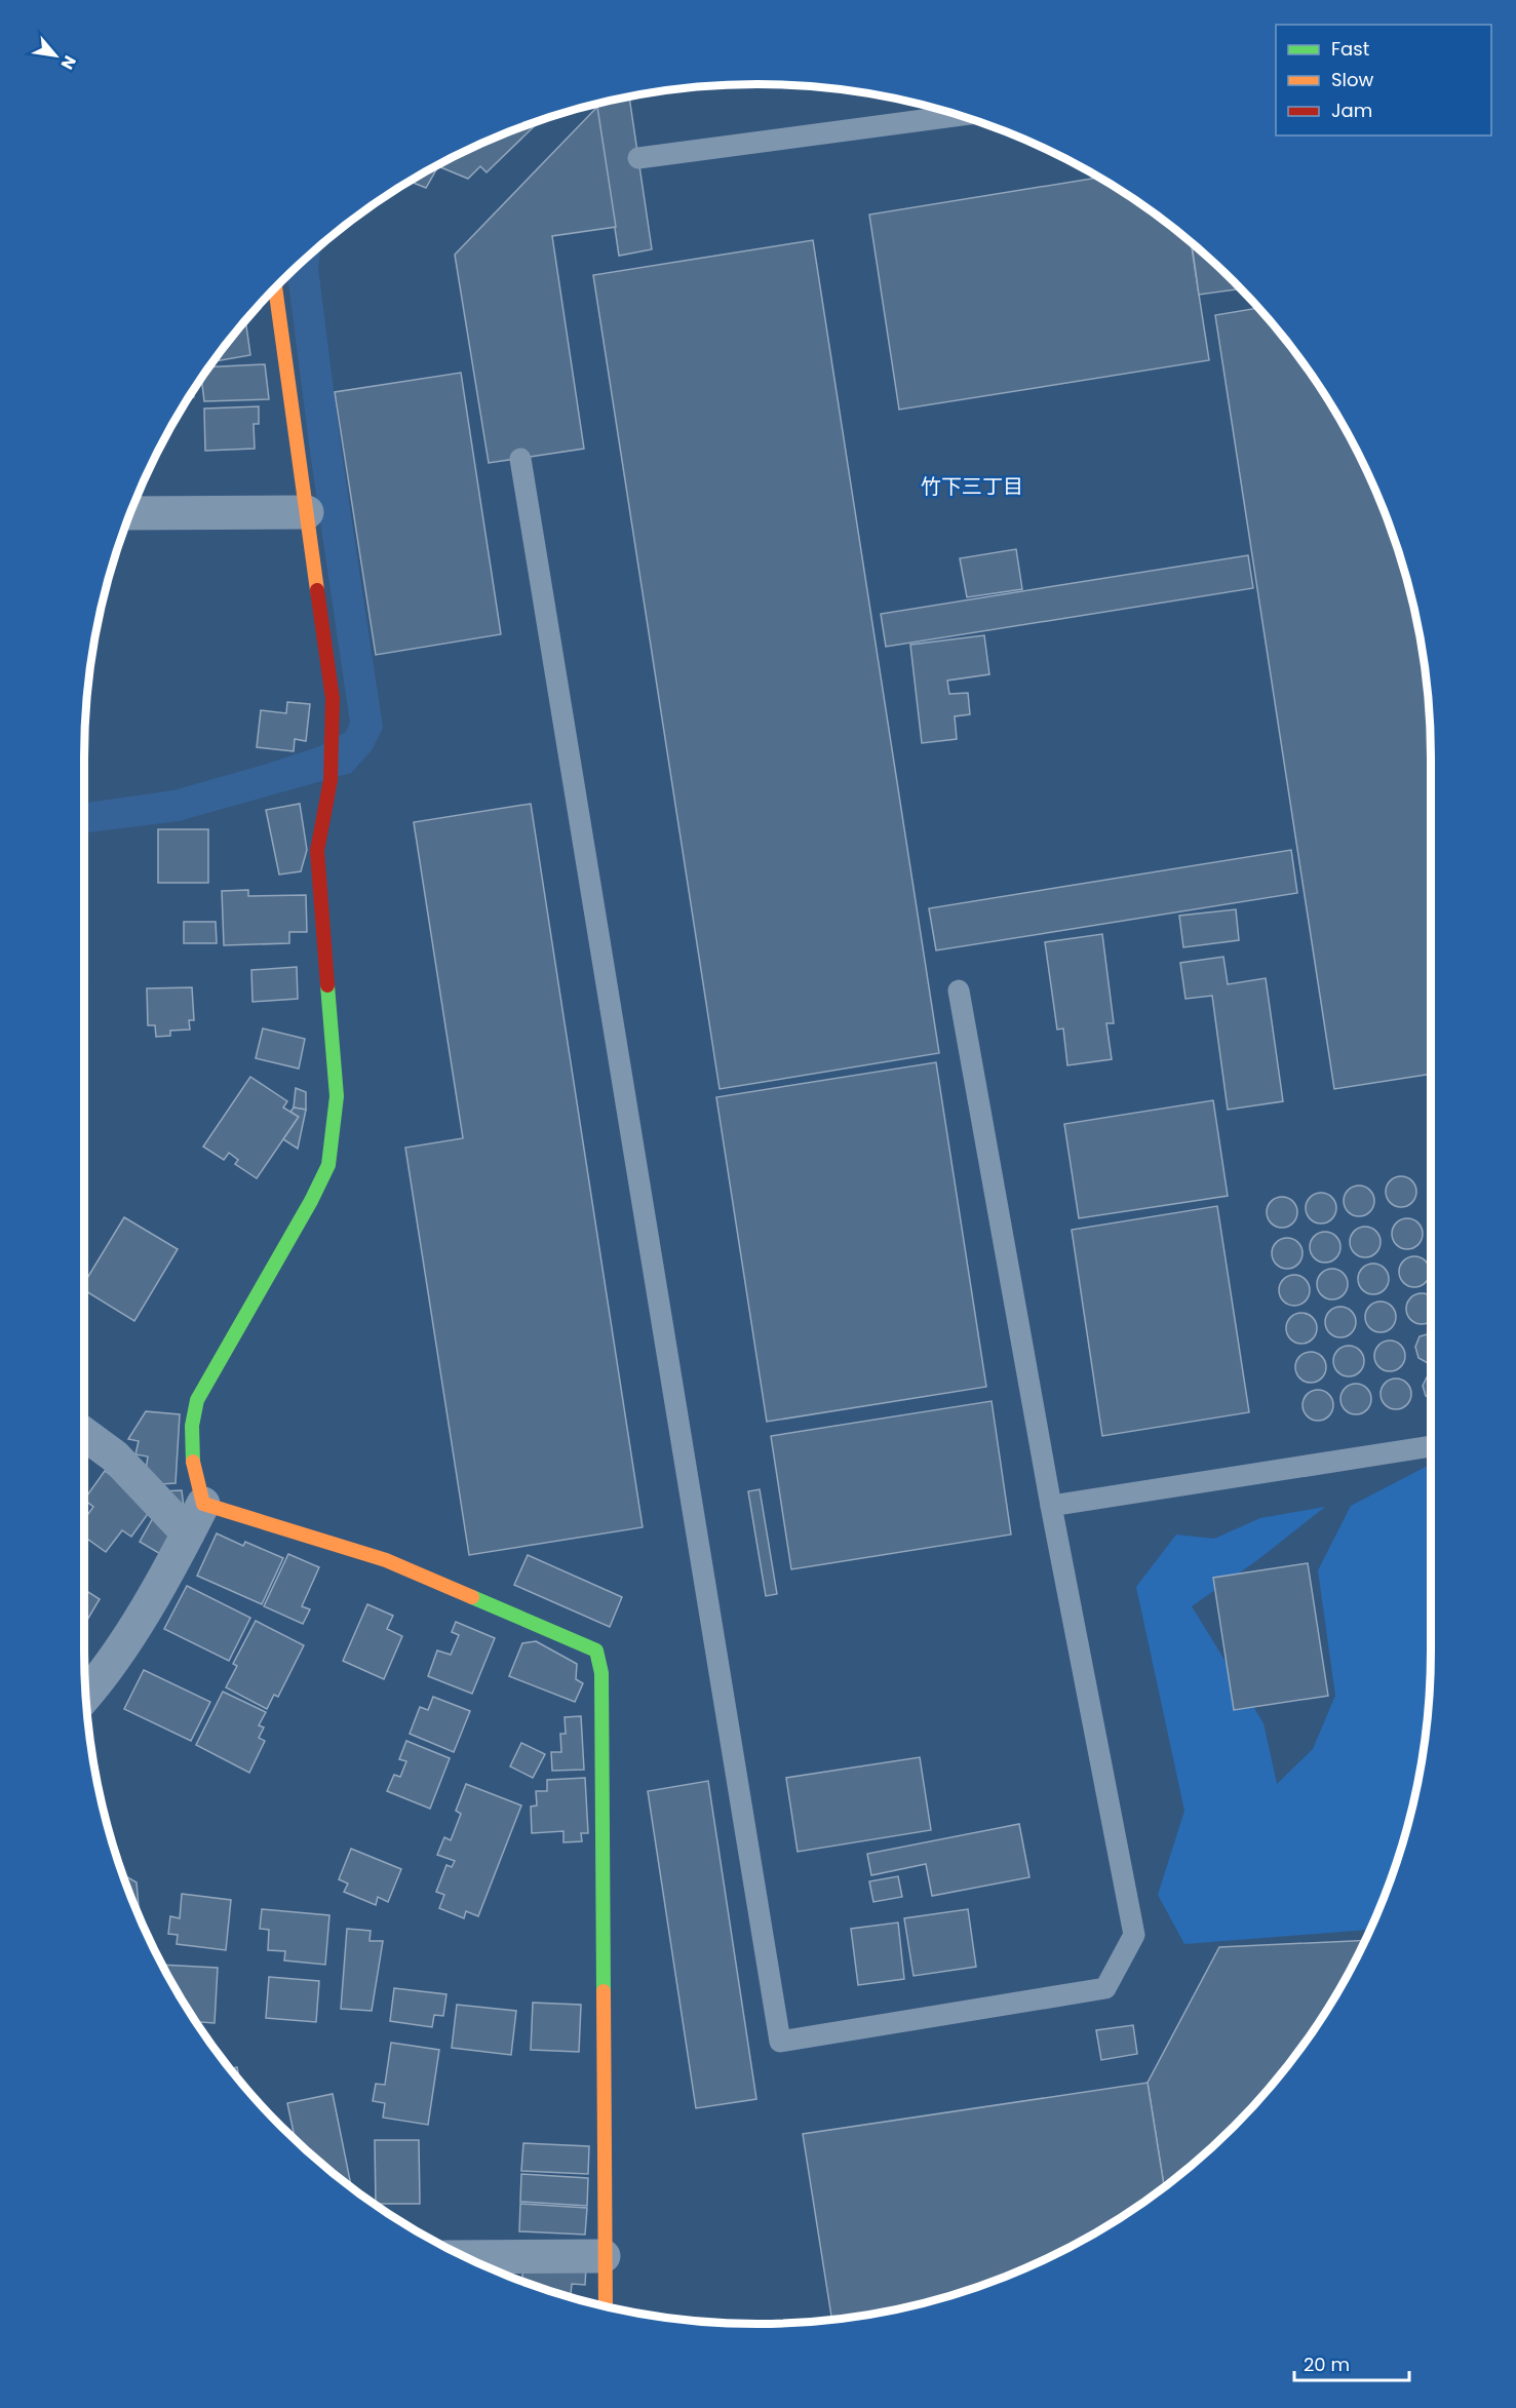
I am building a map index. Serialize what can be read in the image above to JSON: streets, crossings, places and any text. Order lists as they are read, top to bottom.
{
  "districts": ["竹下三丁目"],
  "legend": ["Fast", "Slow", "Jam"],
  "scale_bar": "20 m",
  "north": "bottom right"
}
